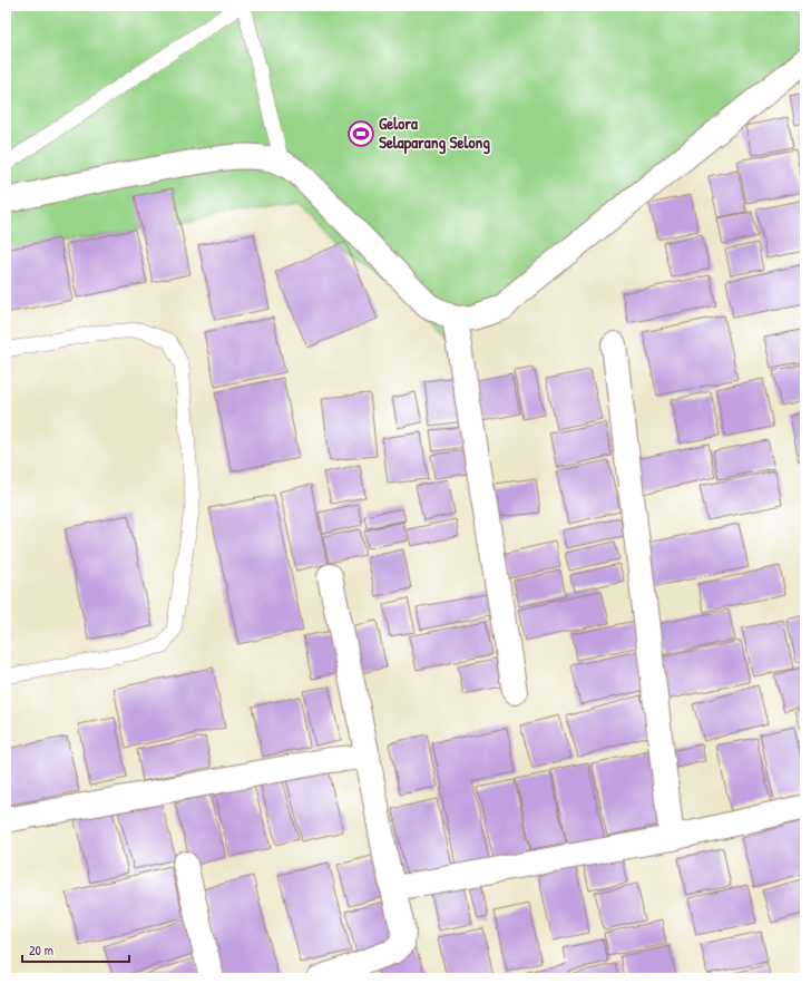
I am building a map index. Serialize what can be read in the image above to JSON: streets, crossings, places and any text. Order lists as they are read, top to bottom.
{
  "places": {
    "sports": ["Gelora Selaparang Selong"]
  },
  "scale_bar": "20 m"
}
